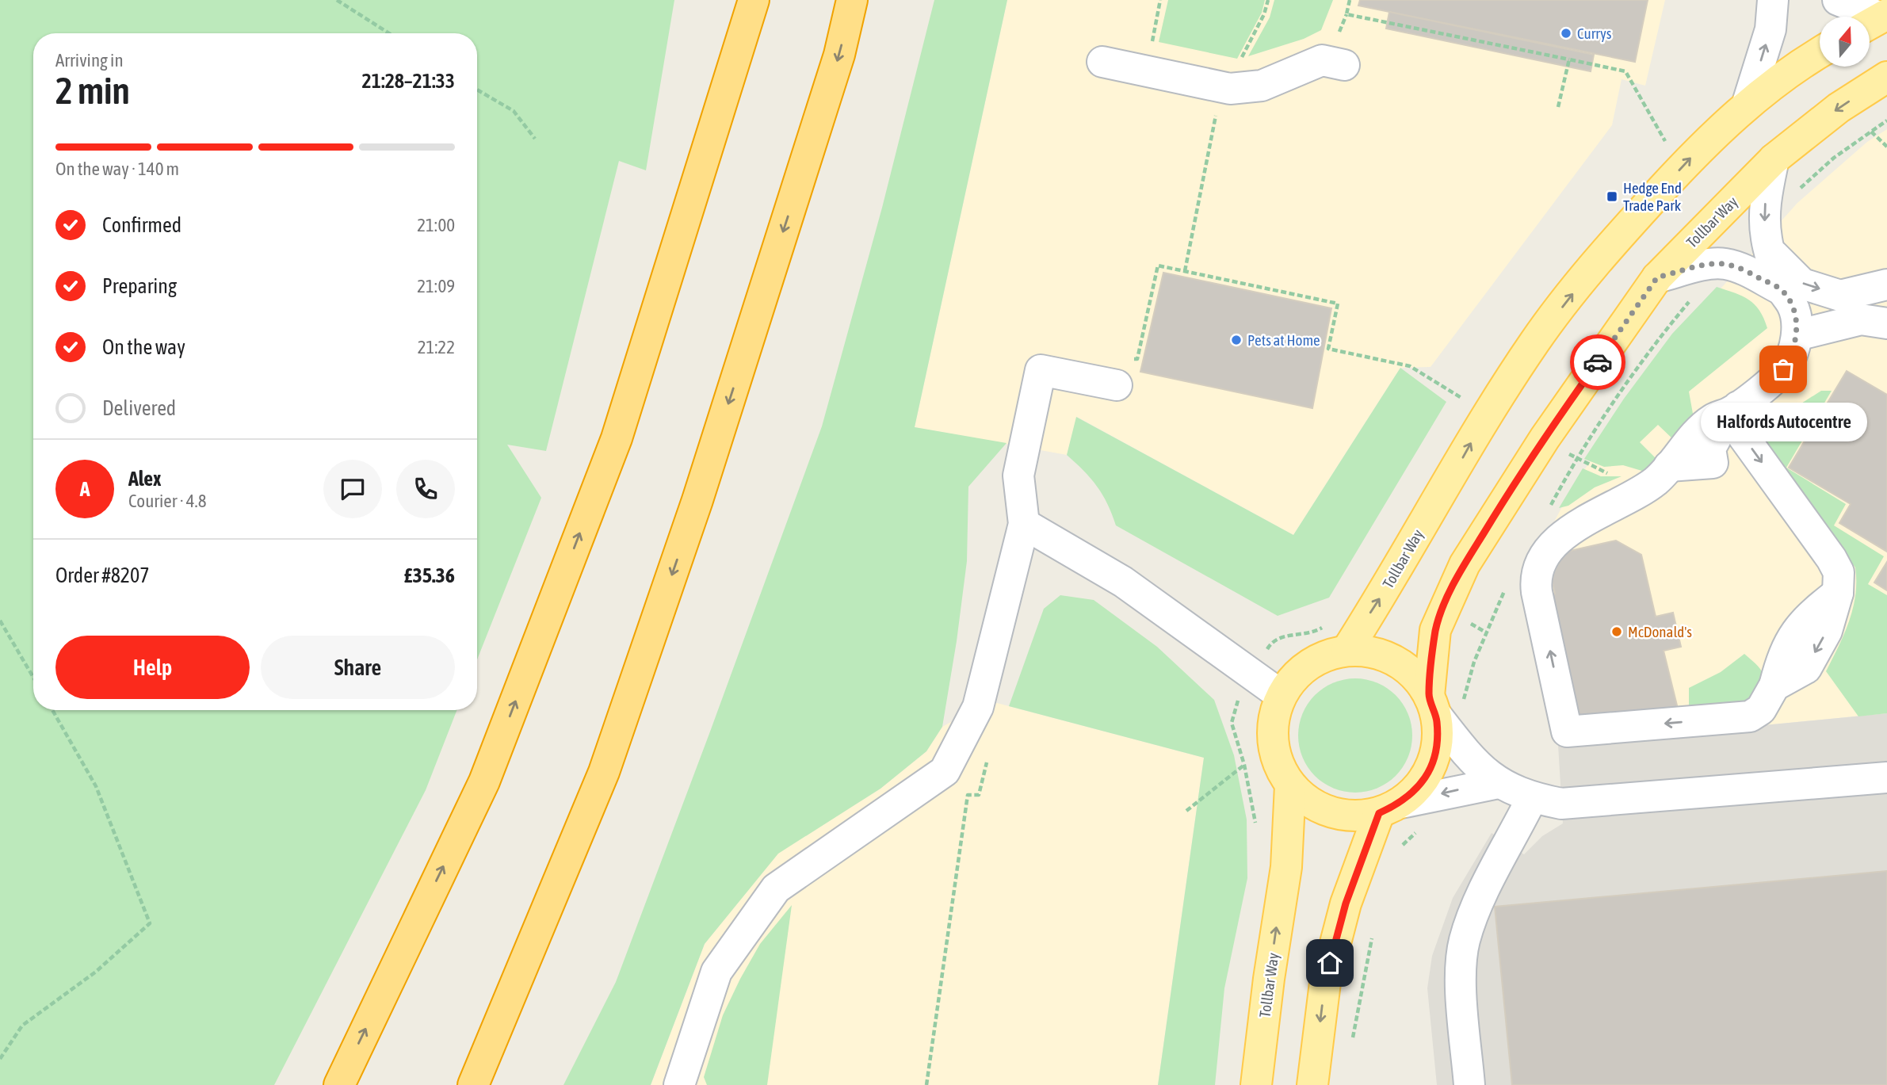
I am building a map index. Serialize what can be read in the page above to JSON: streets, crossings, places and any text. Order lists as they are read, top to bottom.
{
  "streets": {
    "main road": ["Tollbar Way"]
  },
  "places": {
    "other": [
      "Currys",
      "Pets at Home",
      "Halfords Autocentre",
      "McDonald's"
    ],
    "transit": ["Hedge End Trade Park"]
  },
  "north": "top",
  "page": {
    "heading": ["2 min", "Arriving in", "21:28–21:33"],
    "panel": [
      "Alex",
      "Courier · 4.8",
      "Order #8207",
      "£35.36"
    ],
    "bar": "On the way · 140 m",
    "list": [
      ["Confirmed", "21:00"],
      ["Preparing", "21:09"],
      ["On the way", "21:22"],
      "Delivered"
    ],
    "bubble": "Halfords Autocentre",
    "round": "A",
    "buttons": ["Help", "Share"]
  }
}
